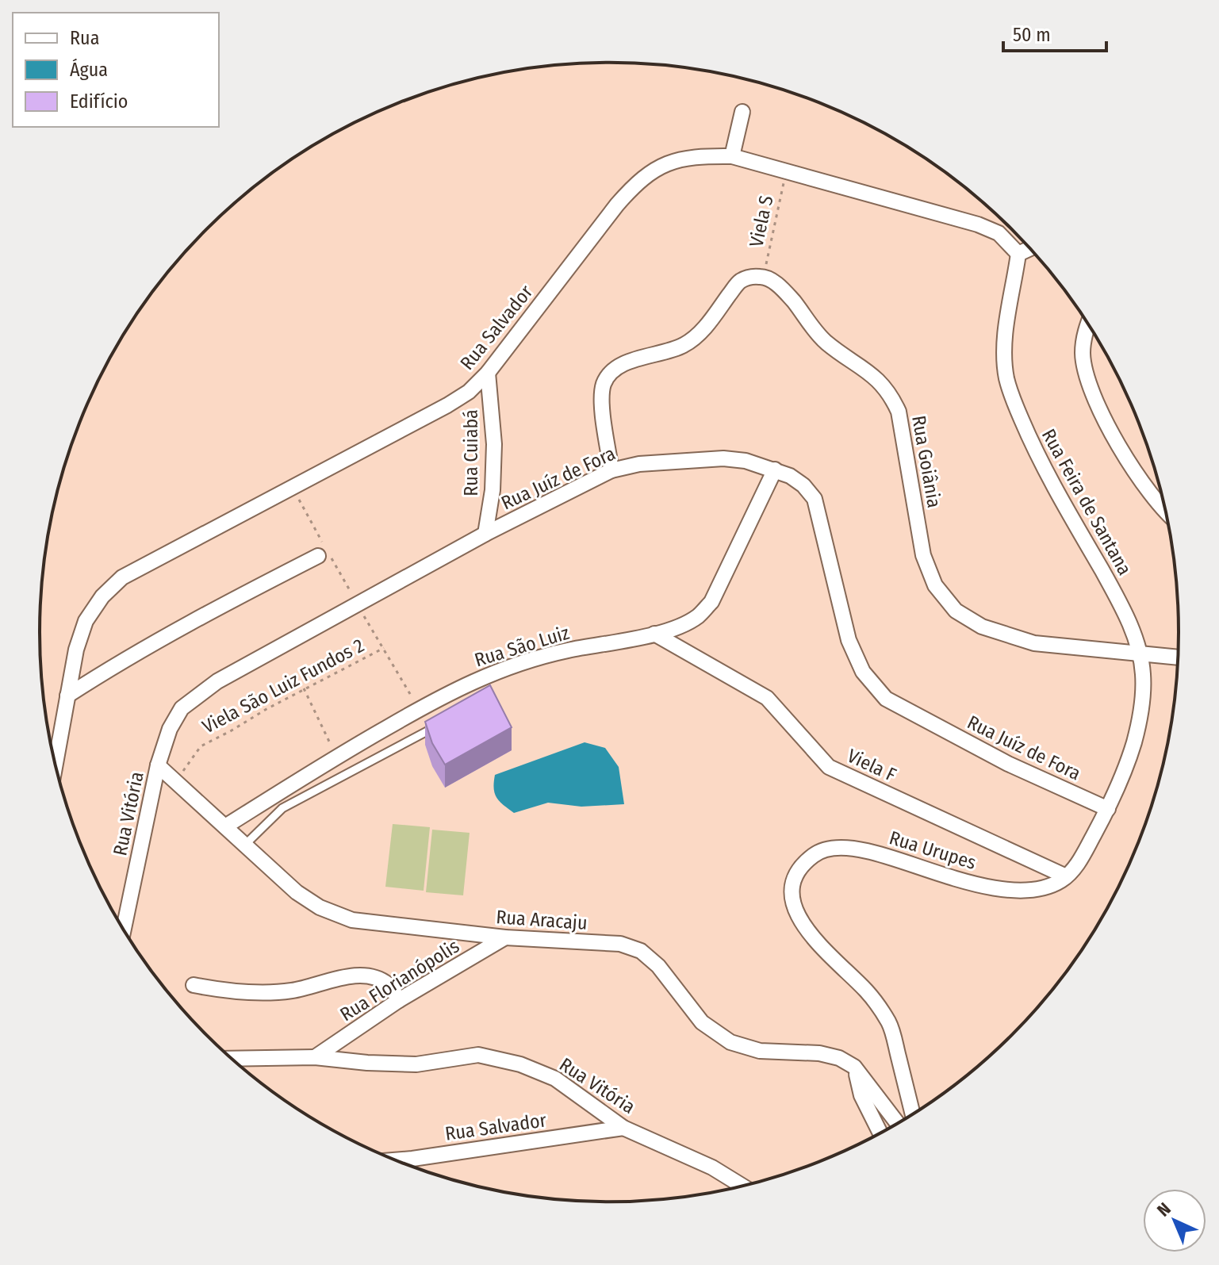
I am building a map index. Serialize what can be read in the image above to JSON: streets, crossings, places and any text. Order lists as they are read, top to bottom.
{
  "streets": {
    "street": [
      "Rua Salvador",
      "Rua Cuiabá",
      "Rua Goiânia",
      "Rua Juíz de Fora",
      "Rua Feira de Santana",
      "Rua São Luiz",
      "Viela F",
      "Rua Vitória",
      "Rua Urupes",
      "Rua Aracaju",
      "Rua Florianópolis"
    ],
    "path": ["Viela S", "Viela São Luiz Fundos 2"]
  },
  "crossings": [
    ["Viela S", "Rua Salvador"],
    ["Viela S", "Rua Goiânia"],
    ["Rua Salvador", "Rua Cuiabá"],
    ["Rua Salvador", "Rua Feira de Santana"],
    ["Rua Salvador", "Rua Vitória"],
    ["Rua Cuiabá", "Rua Juíz de Fora"],
    ["Rua Goiânia", "Rua Feira de Santana"],
    ["Rua Goiânia", "Rua Urupes"],
    ["Rua Juíz de Fora", "Rua São Luiz"],
    ["Rua Juíz de Fora", "Rua Vitória"],
    ["Rua Juíz de Fora", "Rua Urupes"],
    ["Rua Feira de Santana", "Rua Urupes"],
    ["Rua São Luiz", "Viela F"],
    ["Rua São Luiz", "Rua Aracaju"],
    ["Viela São Luiz Fundos 2", "Rua Aracaju"],
    ["Viela F", "Rua Urupes"],
    ["Rua Vitória", "Rua Aracaju"],
    ["Rua Vitória", "Rua Florianópolis"],
    ["Rua Aracaju", "Rua Florianópolis"]
  ],
  "legend": ["Rua", "Água", "Edifício"],
  "scale_bar": "50 m",
  "north": "top left"
}
